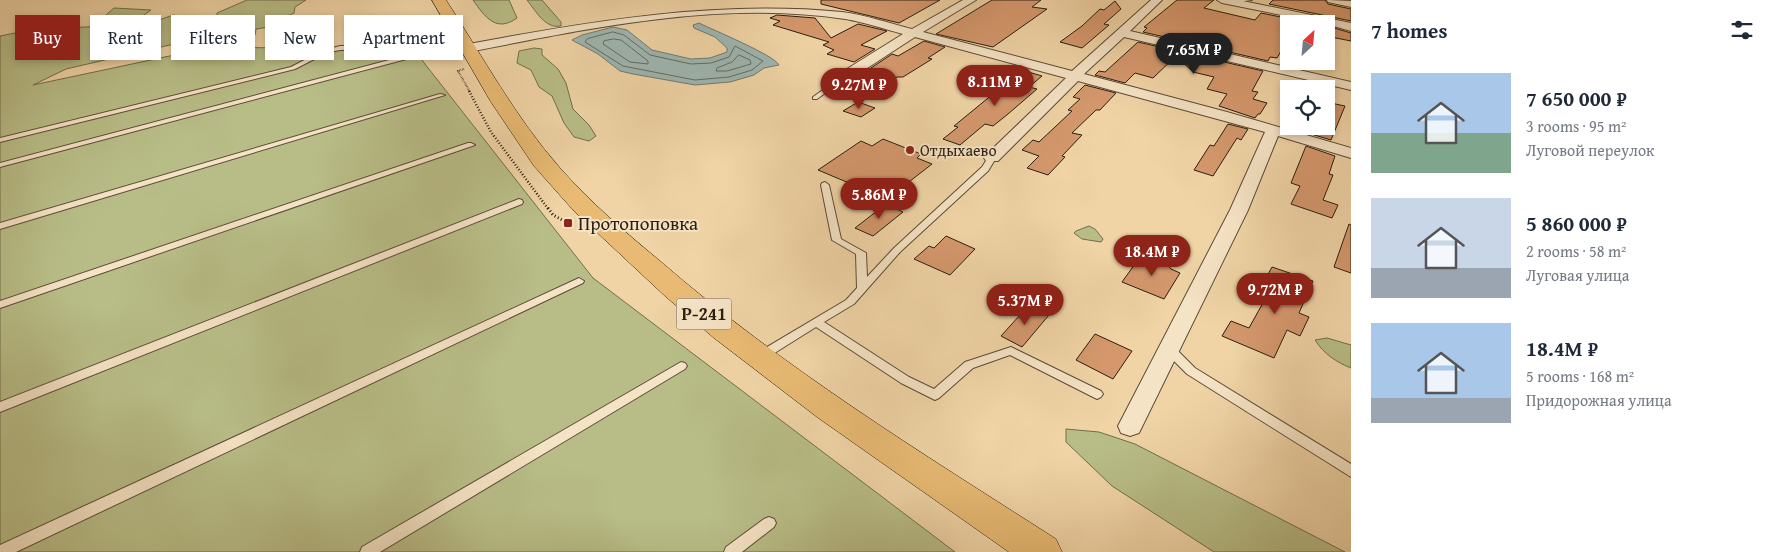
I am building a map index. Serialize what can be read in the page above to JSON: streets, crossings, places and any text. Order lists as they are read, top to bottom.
{
  "streets": {
    "highway": ["Р-241"]
  },
  "places": {
    "other": ["Отдыхаево"],
    "transit": ["Протопоповка"]
  },
  "north": "top right",
  "page": {
    "heading": "7 homes",
    "chip": [
      "Buy",
      "Rent",
      "Filters",
      "New",
      "Apartment"
    ],
    "price": [
      "7.65M ₽",
      "8.11M ₽",
      "9.27M ₽",
      "5.86M ₽",
      "18.4M ₽",
      "9.72M ₽",
      "5.37M ₽"
    ],
    "list": [
      {
        "name": "7 650 000 ₽",
        "note": "3 rooms · 95 m² · Луговой переулок"
      },
      {
        "name": "5 860 000 ₽",
        "note": "2 rooms · 58 m² · Луговая улица"
      },
      {
        "name": "18.4M ₽",
        "note": "5 rooms · 168 m² · Придорожная улица"
      }
    ]
  }
}
